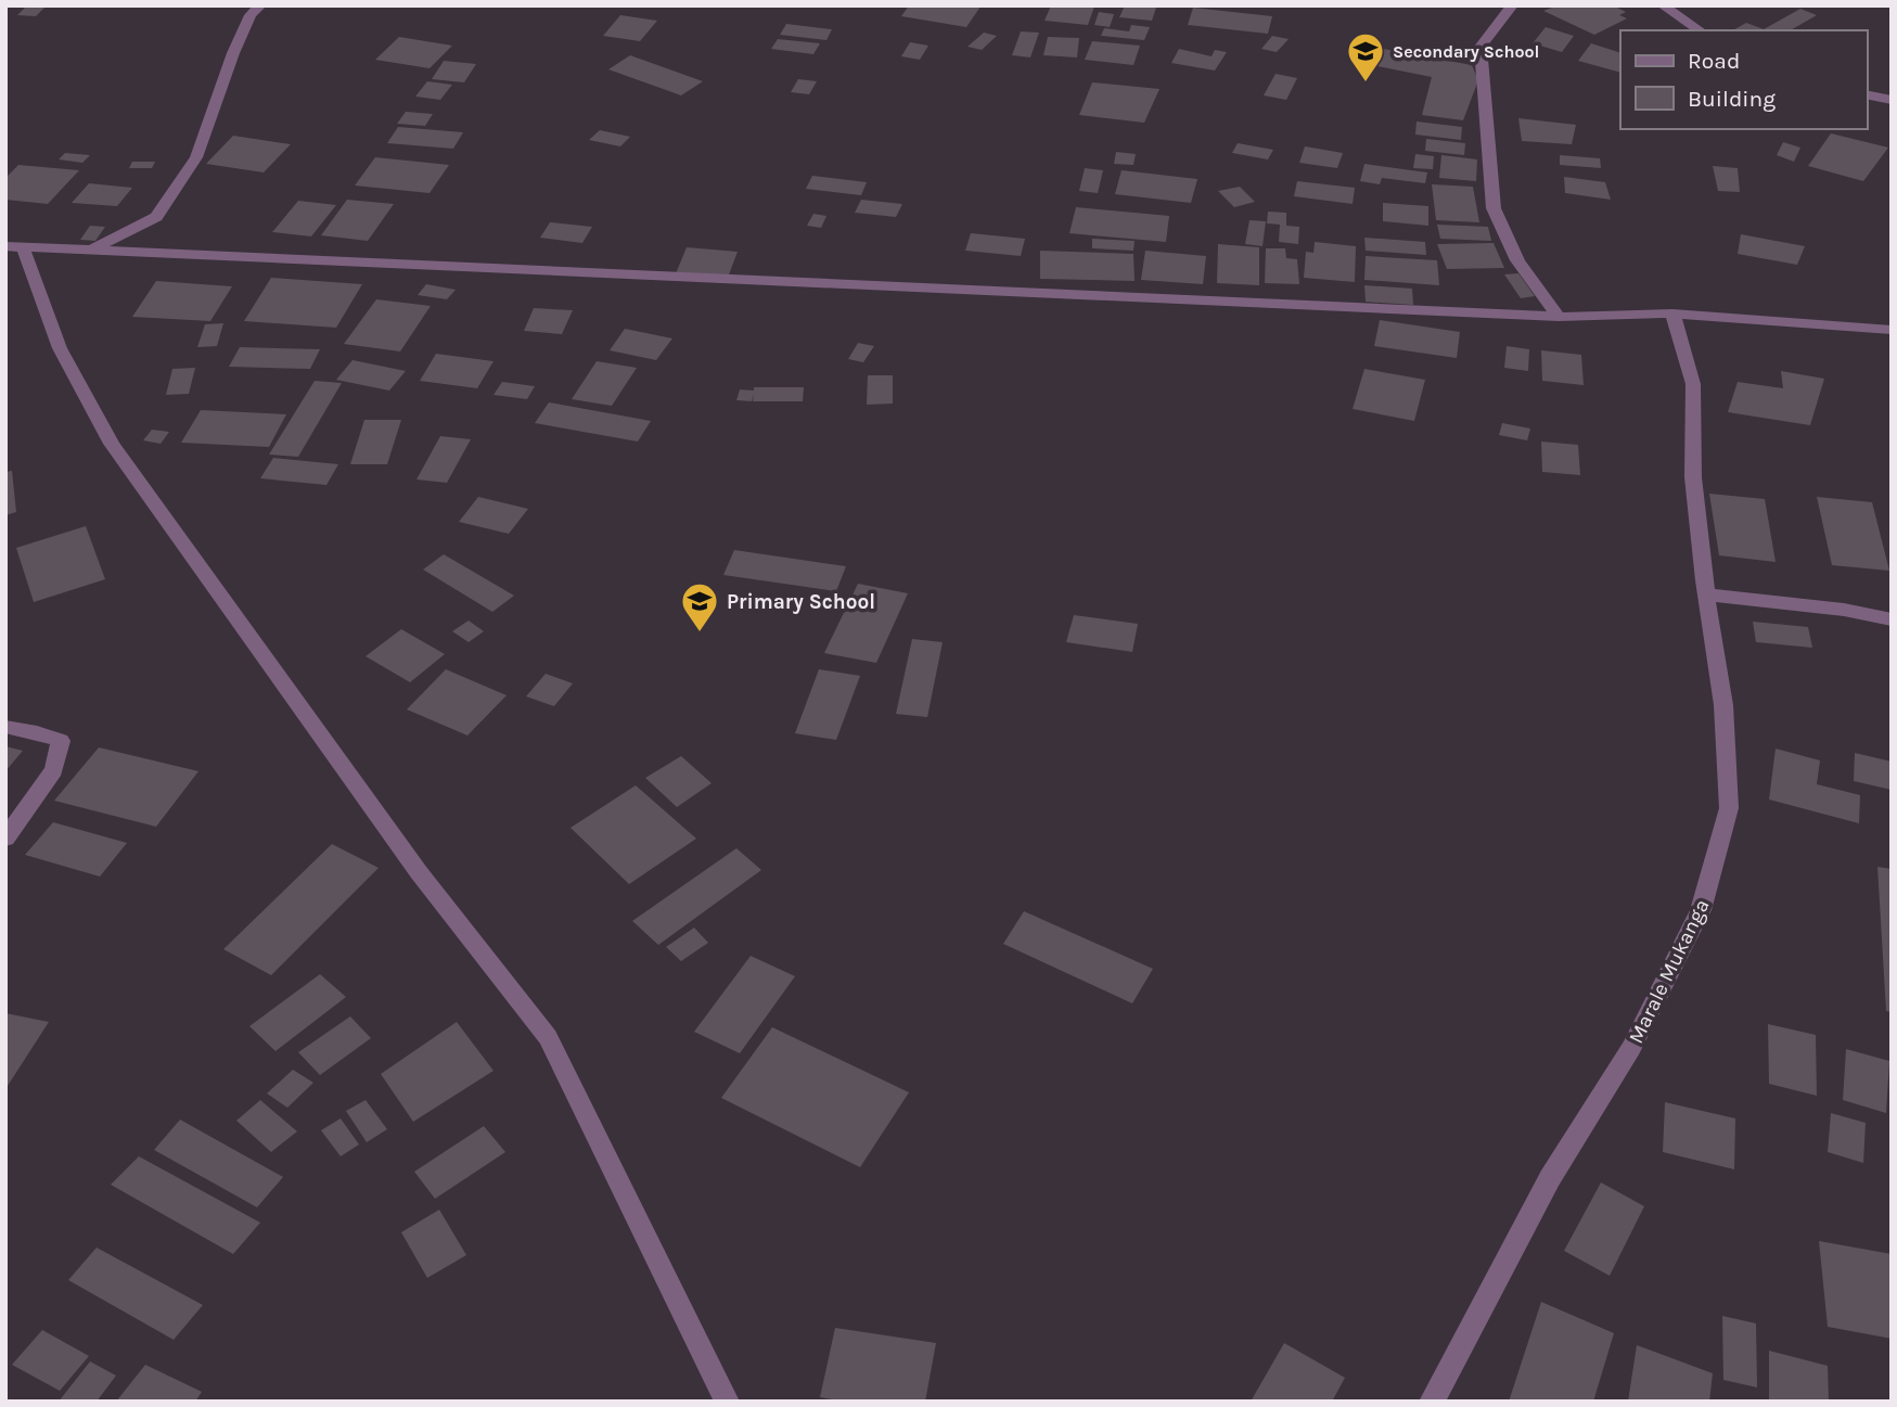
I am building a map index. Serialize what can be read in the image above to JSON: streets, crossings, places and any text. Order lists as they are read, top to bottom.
{
  "streets": {
    "street": ["Marale Mukanga"]
  },
  "places": {
    "school or university": ["Secondary School", "Primary School"]
  },
  "legend": ["Road", "Building"]
}
